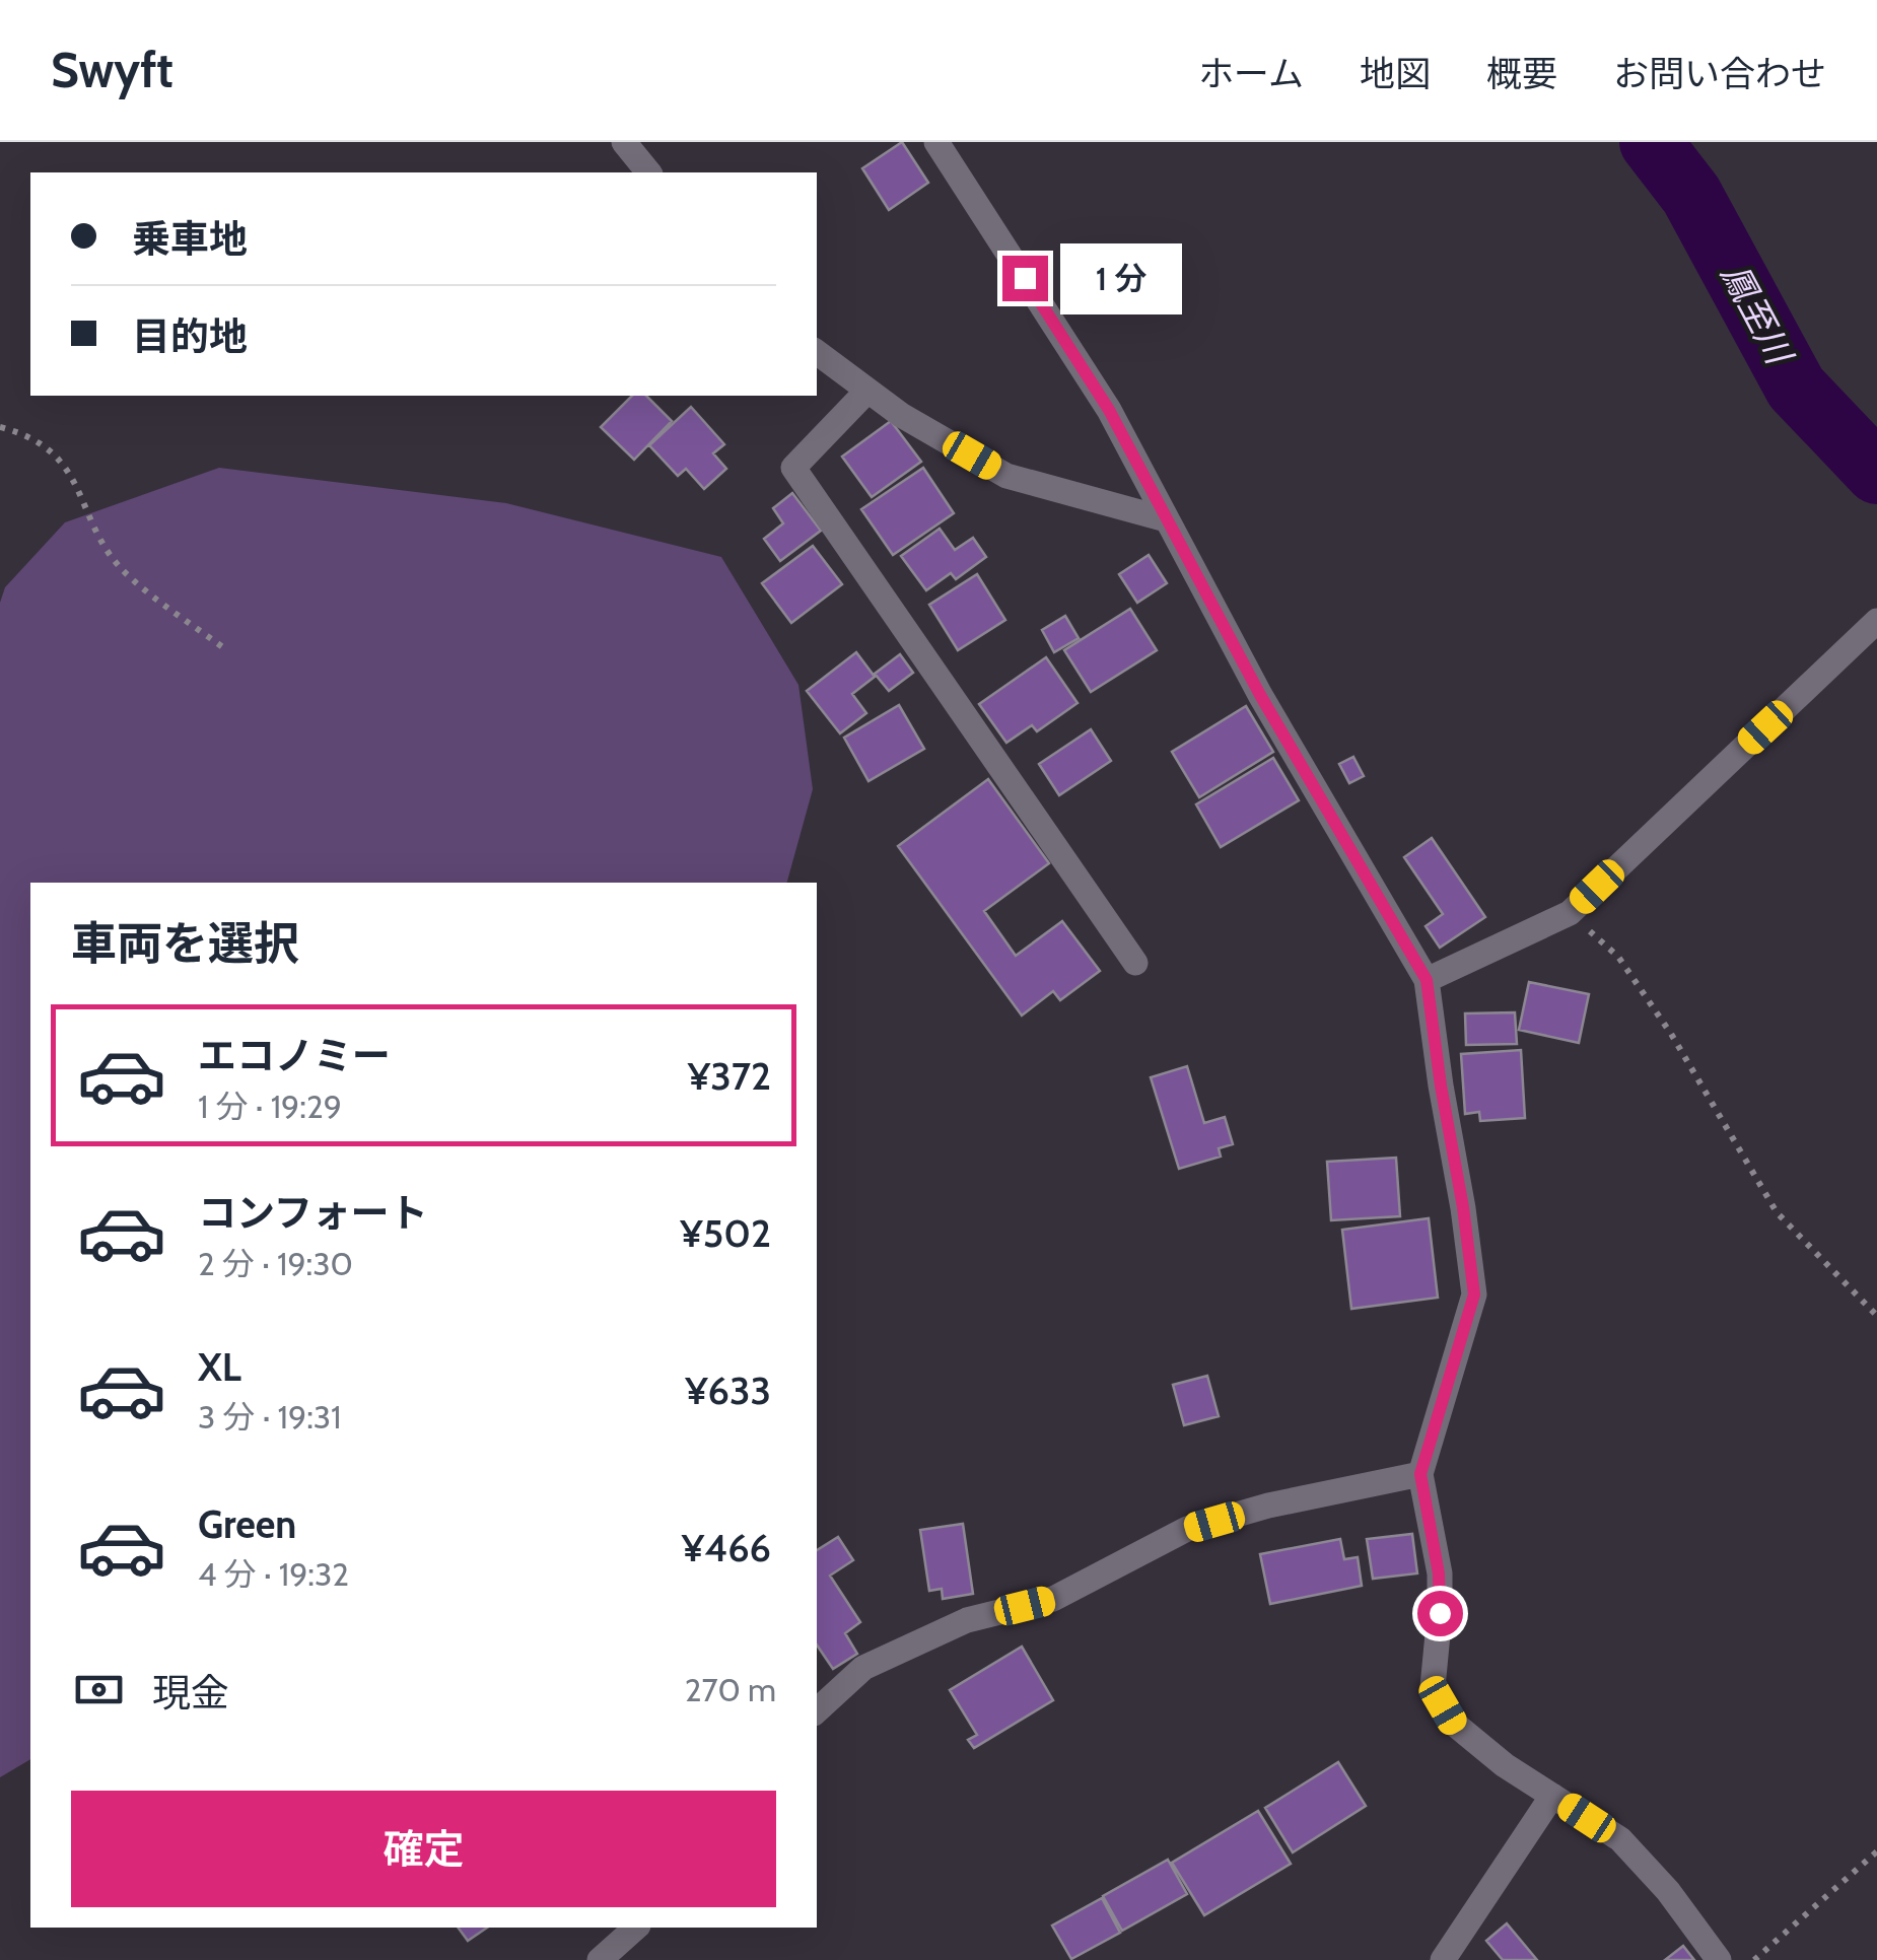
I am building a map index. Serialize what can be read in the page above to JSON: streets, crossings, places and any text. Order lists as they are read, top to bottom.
{
  "water": ["鳳至川"],
  "page": {
    "header": "Swyft",
    "nav": [
      "ホーム",
      "地図",
      "概要",
      "お問い合わせ"
    ],
    "banner": ["乗車地", "目的地"],
    "bubble": "1 分",
    "heading": "車両を選択",
    "list": [
      {
        "name": "エコノミー",
        "note": "1 分 · 19:29",
        "value": "¥372"
      },
      {
        "name": "コンフォート",
        "note": "2 分 · 19:30",
        "value": "¥502"
      },
      {
        "name": "XL",
        "note": "3 分 · 19:31",
        "value": "¥633"
      },
      {
        "name": "Green",
        "note": "4 分 · 19:32",
        "value": "¥466"
      }
    ],
    "pay": ["現金", "270 m"],
    "buttons": "確定"
  }
}
